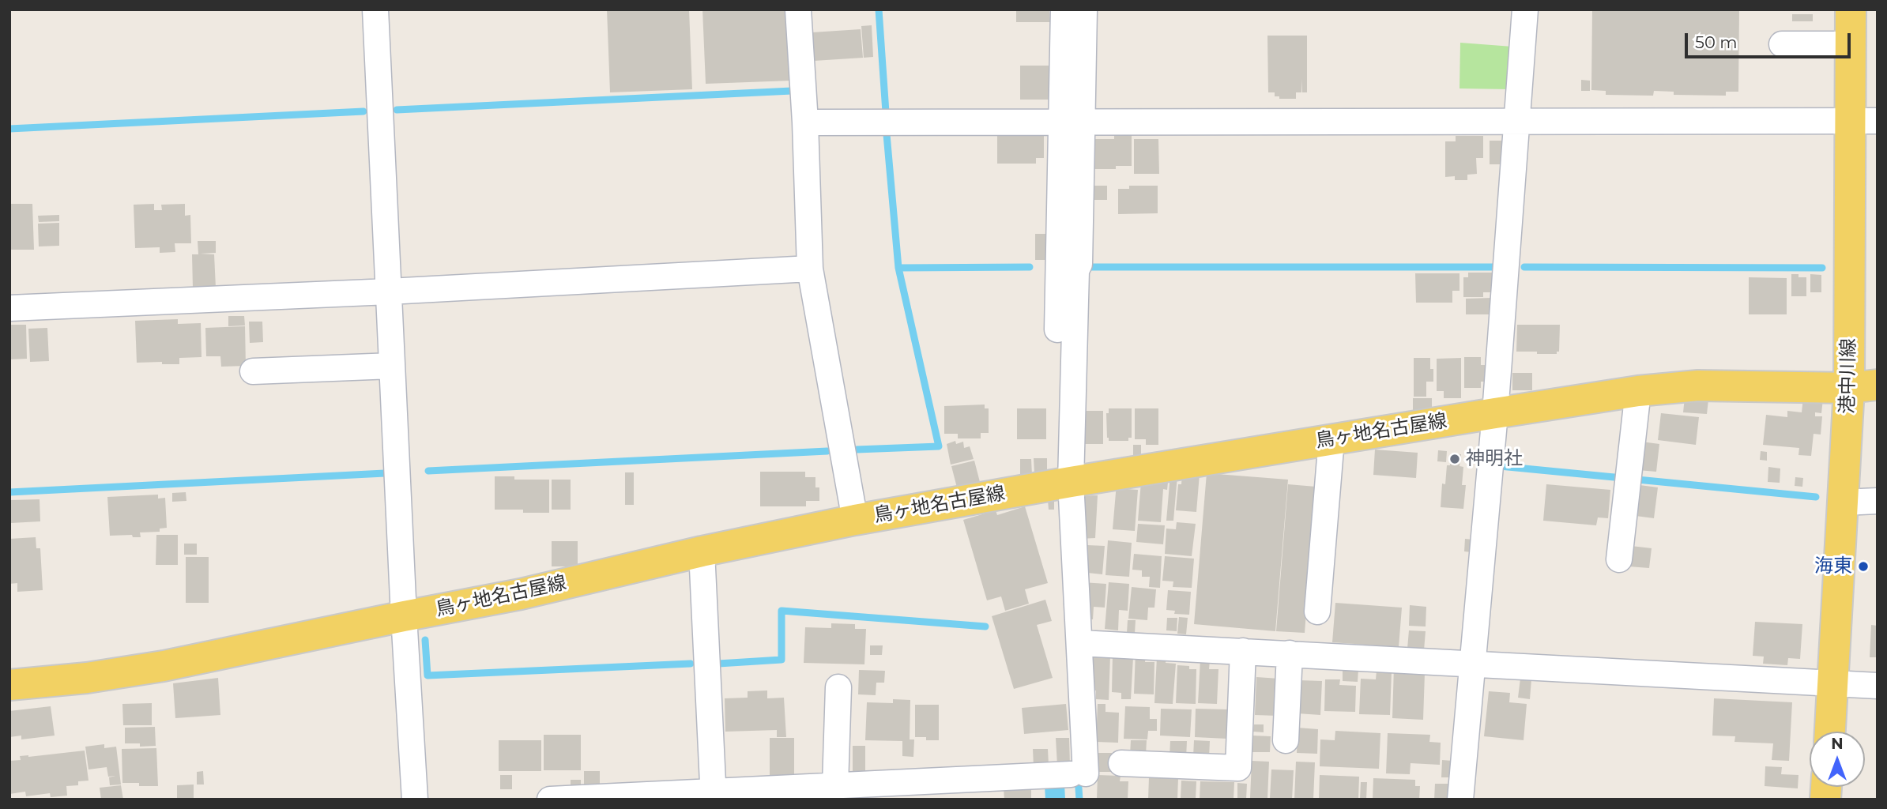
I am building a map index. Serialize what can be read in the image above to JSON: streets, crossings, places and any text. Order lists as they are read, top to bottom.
{
  "streets": {
    "main road": ["港中川線", "鳥ヶ地名古屋線"]
  },
  "crossings": [
    ["港中川線", "鳥ヶ地名古屋線"]
  ],
  "places": ["神明社", "海東"],
  "scale_bar": "50 m",
  "north": "top"
}
